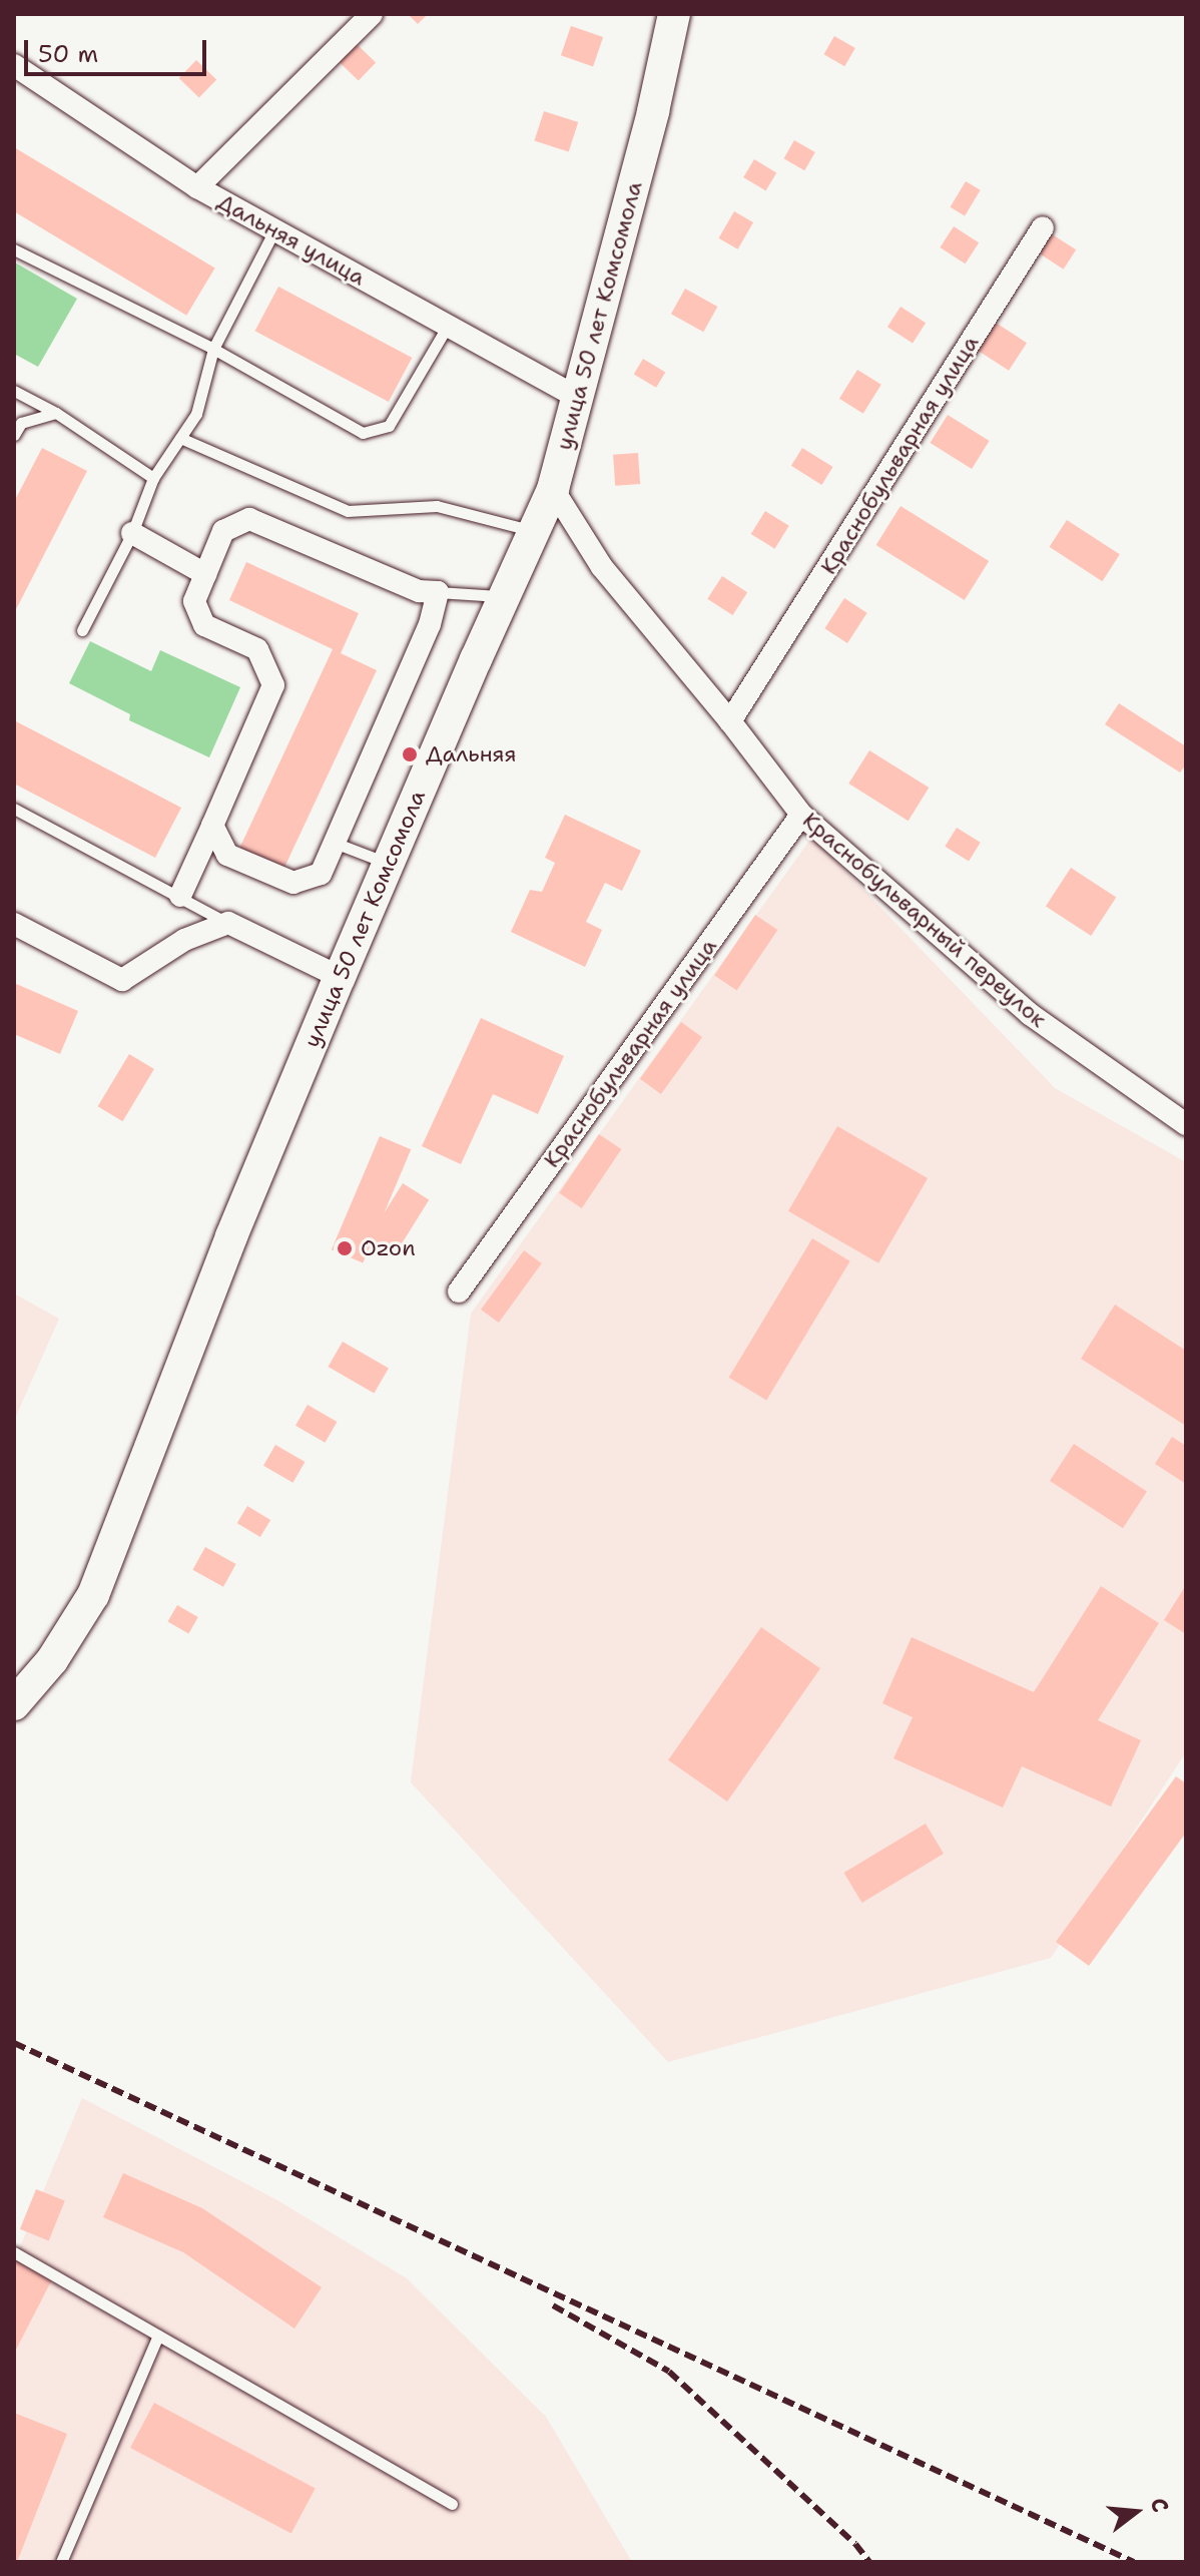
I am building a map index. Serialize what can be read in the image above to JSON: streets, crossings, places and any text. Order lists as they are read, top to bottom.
{
  "streets": {
    "street": [
      "Дальняя улица",
      "улица 50 лет Комсомола",
      "Краснобульварная улица",
      "Краснобульварный переулок"
    ]
  },
  "crossings": [
    ["Дальняя улица", "улица 50 лет Комсомола"],
    ["улица 50 лет Комсомола", "Краснобульварный переулок"],
    ["Краснобульварная улица", "Краснобульварный переулок"]
  ],
  "places": ["Дальняя", "Ozon"],
  "scale_bar": "50 m",
  "north": "right"
}
